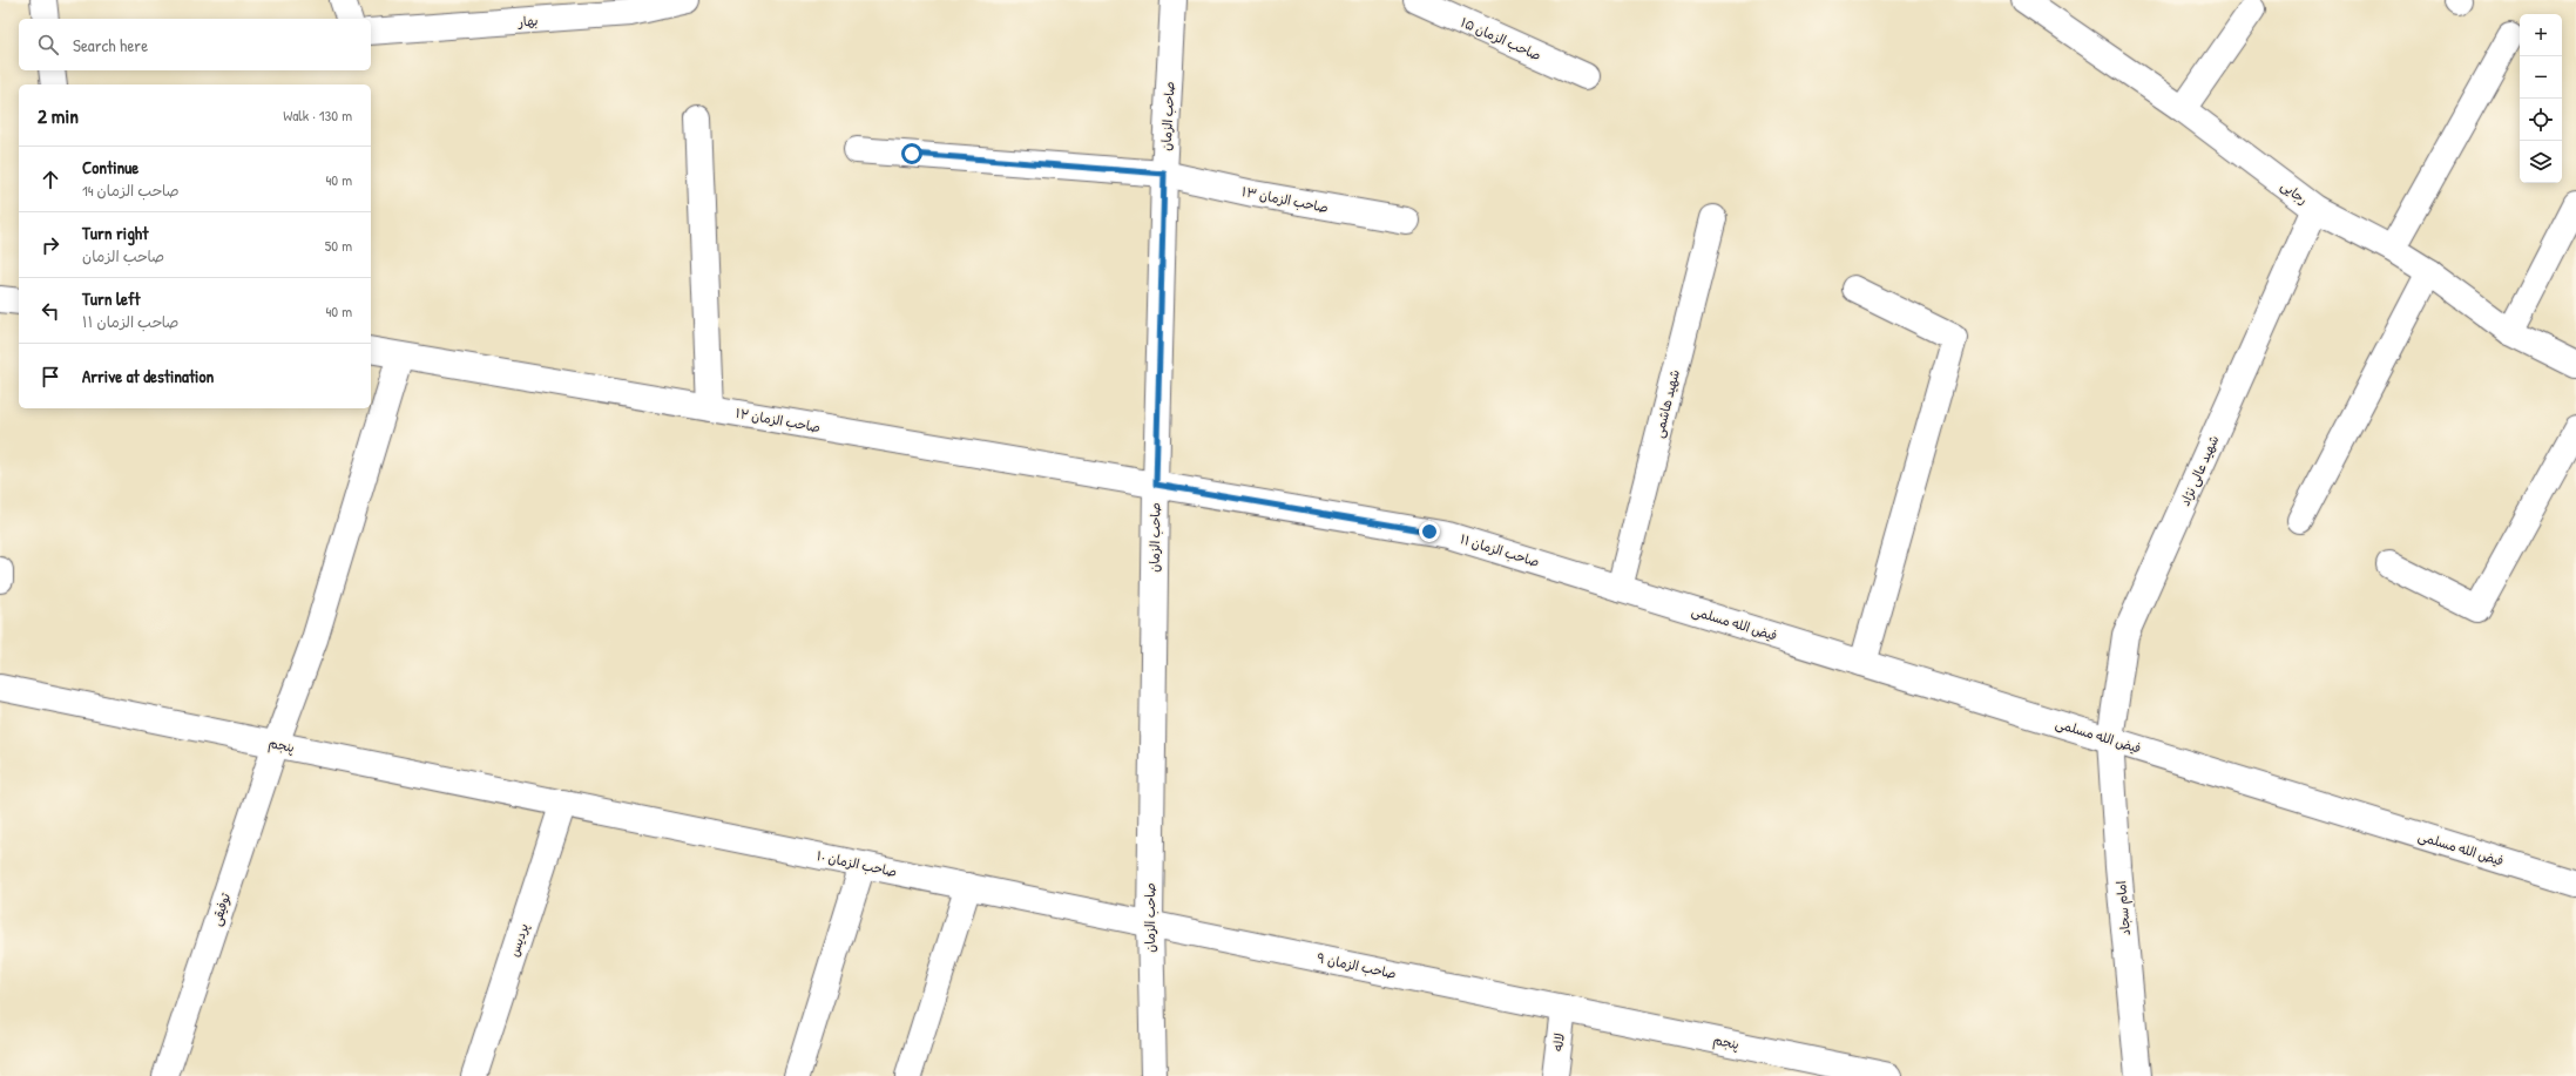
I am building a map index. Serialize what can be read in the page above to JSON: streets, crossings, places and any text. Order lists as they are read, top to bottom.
{
  "streets": {
    "street": [
      "بهار",
      "صاحب الزمان ۱۵",
      "صاحب الزمان",
      "رجایی",
      "صاحب الزمان ۱۳",
      "شهید هاشمی",
      "صاحب الزمان ۱۲",
      "شهید عالی نژاد",
      "صاحب الزمان ۱۱",
      "فیض الله مسلمی",
      "پنجم",
      "صاحب الزمان ۱۰",
      "امام سجاد",
      "توفیقی",
      "پردیس",
      "صاحب الزمان ۹",
      "لاله"
    ]
  },
  "crossings": [
    ["صاحب الزمان", "صاحب الزمان ۱۳"],
    ["صاحب الزمان", "صاحب الزمان ۱۲"],
    ["صاحب الزمان", "صاحب الزمان ۱۱"],
    ["صاحب الزمان", "صاحب الزمان ۱۰"],
    ["صاحب الزمان", "صاحب الزمان ۹"],
    ["رجایی", "شهید عالی نژاد"],
    ["شهید هاشمی", "صاحب الزمان ۱۱"],
    ["شهید هاشمی", "فیض الله مسلمی"],
    ["صاحب الزمان ۱۲", "صاحب الزمان ۱۱"],
    ["صاحب الزمان ۱۲", "توفیقی"],
    ["شهید عالی نژاد", "فیض الله مسلمی"],
    ["شهید عالی نژاد", "امام سجاد"],
    ["صاحب الزمان ۱۱", "فیض الله مسلمی"],
    ["فیض الله مسلمی", "امام سجاد"],
    ["پنجم", "صاحب الزمان ۱۰"],
    ["پنجم", "توفیقی"],
    ["پنجم", "پردیس"],
    ["پنجم", "صاحب الزمان ۹"],
    ["پنجم", "لاله"],
    ["صاحب الزمان ۱۰", "پردیس"],
    ["صاحب الزمان ۱۰", "صاحب الزمان ۹"],
    ["صاحب الزمان ۹", "لاله"]
  ],
  "page": {
    "map_buttons": ["+", "−"],
    "search": "Search here",
    "heading": ["2 min", "Walk · 130 m"],
    "list": [
      ["Continue", "صاحب الزمان 14", "40 m"],
      ["Turn right", "صاحب الزمان", "50 m"],
      ["Turn left", "صاحب الزمان ۱۱", "40 m"],
      "Arrive at destination"
    ]
  }
}
